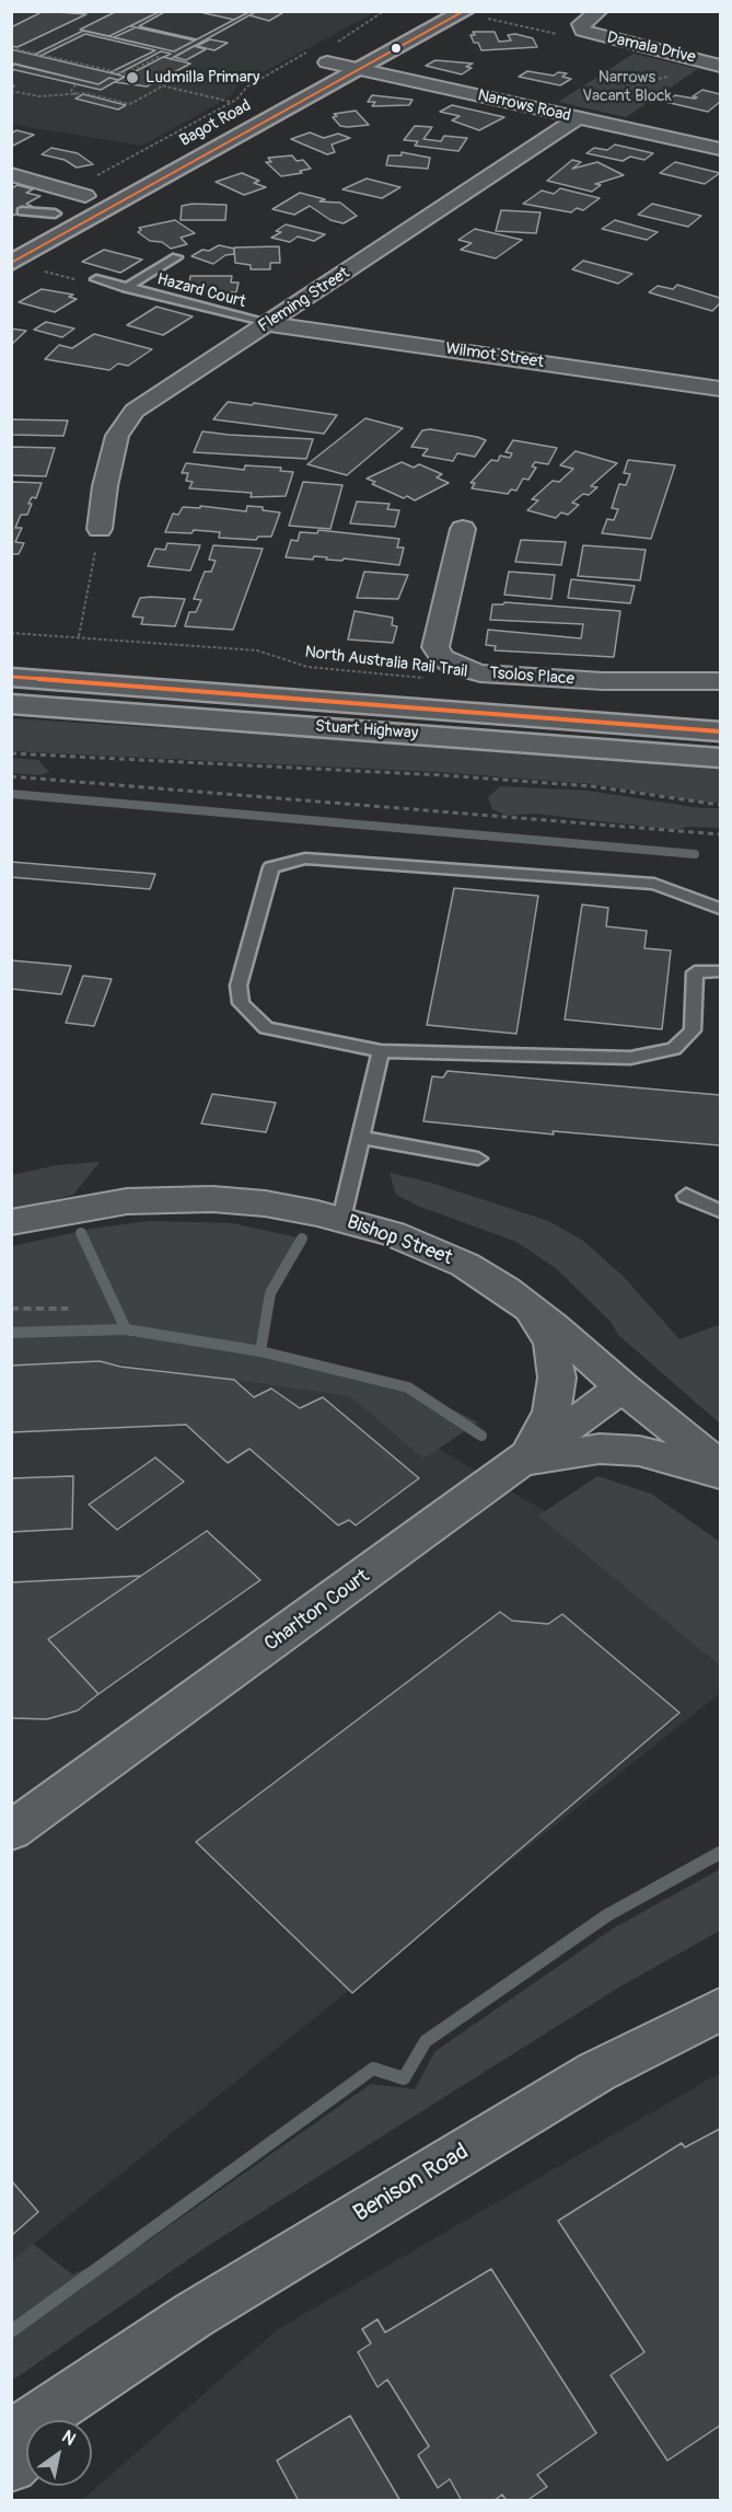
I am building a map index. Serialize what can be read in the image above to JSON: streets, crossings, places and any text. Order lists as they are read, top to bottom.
{
  "streets": {
    "main road": ["Bagot Road", "Stuart Highway"],
    "street": [
      "Damala Drive",
      "Narrows Road",
      "Fleming Street",
      "Wilmot Street",
      "Tsolos Place",
      "Bishop Street",
      "Charlton Court",
      "Benison Road"
    ],
    "lane": ["Hazard Court"],
    "path": ["North Australia Rail Trail"]
  },
  "crossings": [
    ["Narrows Road", "Bagot Road"],
    ["Narrows Road", "Fleming Street"],
    ["Hazard Court", "Fleming Street"],
    ["Hazard Court", "Wilmot Street"],
    ["Fleming Street", "Wilmot Street"],
    ["Bishop Street", "Charlton Court"]
  ],
  "parks": ["Narrows Vacant Block"],
  "places": ["Ludmilla Primary"],
  "north": "top right"
}
